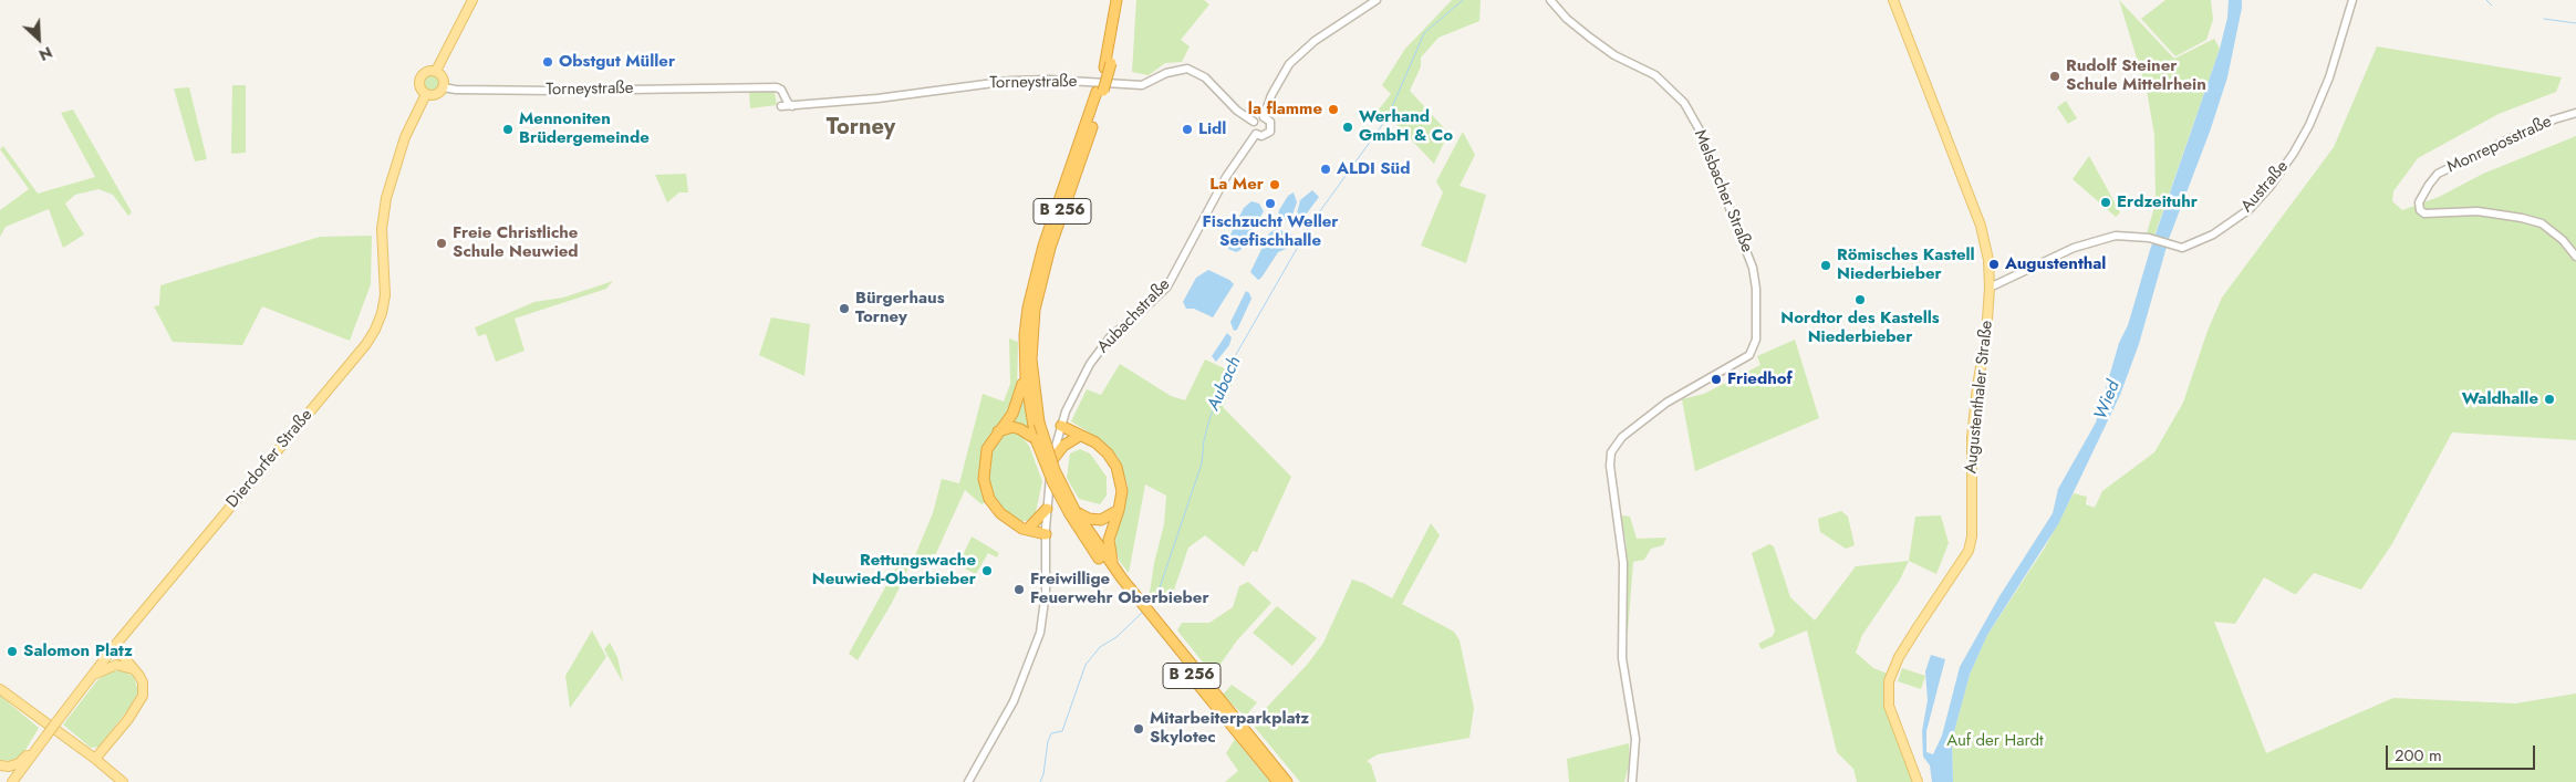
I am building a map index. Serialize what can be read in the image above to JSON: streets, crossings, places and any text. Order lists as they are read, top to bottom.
{
  "streets": {
    "highway": ["B 256"],
    "main road": ["Augustenthaler Straße", "Dierdorfer Straße"],
    "street": [
      "Torneystraße",
      "Monreposstraße",
      "Austraße",
      "Melsbacher Straße",
      "Aubachstraße"
    ]
  },
  "crossings": [
    ["Torneystraße", "Aubachstraße"],
    ["Torneystraße", "Dierdorfer Straße"],
    ["Austraße", "Augustenthaler Straße"]
  ],
  "districts": ["Torney"],
  "water": ["Aubach", "Wied"],
  "parks": ["Auf der Hardt"],
  "places": [
    "Obstgut Müller",
    "Rudolf Steiner Schule Mittelrhein",
    "la flamme",
    "Werhand GmbH & Co",
    "Mennoniten Brüdergemeinde",
    "Lidl",
    "ALDI Süd",
    "La Mer",
    "Erdzeituhr",
    "Fischzucht Weller Seefischhalle",
    "Freie Christliche Schule Neuwied",
    "Augustenthal",
    "Römisches Kastell Niederbieber",
    "Nordtor des Kastells Niederbieber",
    "Bürgerhaus Torney",
    "Friedhof",
    "Waldhalle",
    "Rettungswache Neuwied-Oberbieber",
    "Freiwillige Feuerwehr Oberbieber",
    "Salomon Platz",
    "Mitarbeiterparkplatz Skylotec"
  ],
  "scale_bar": "200 m",
  "north": "bottom right"
}
